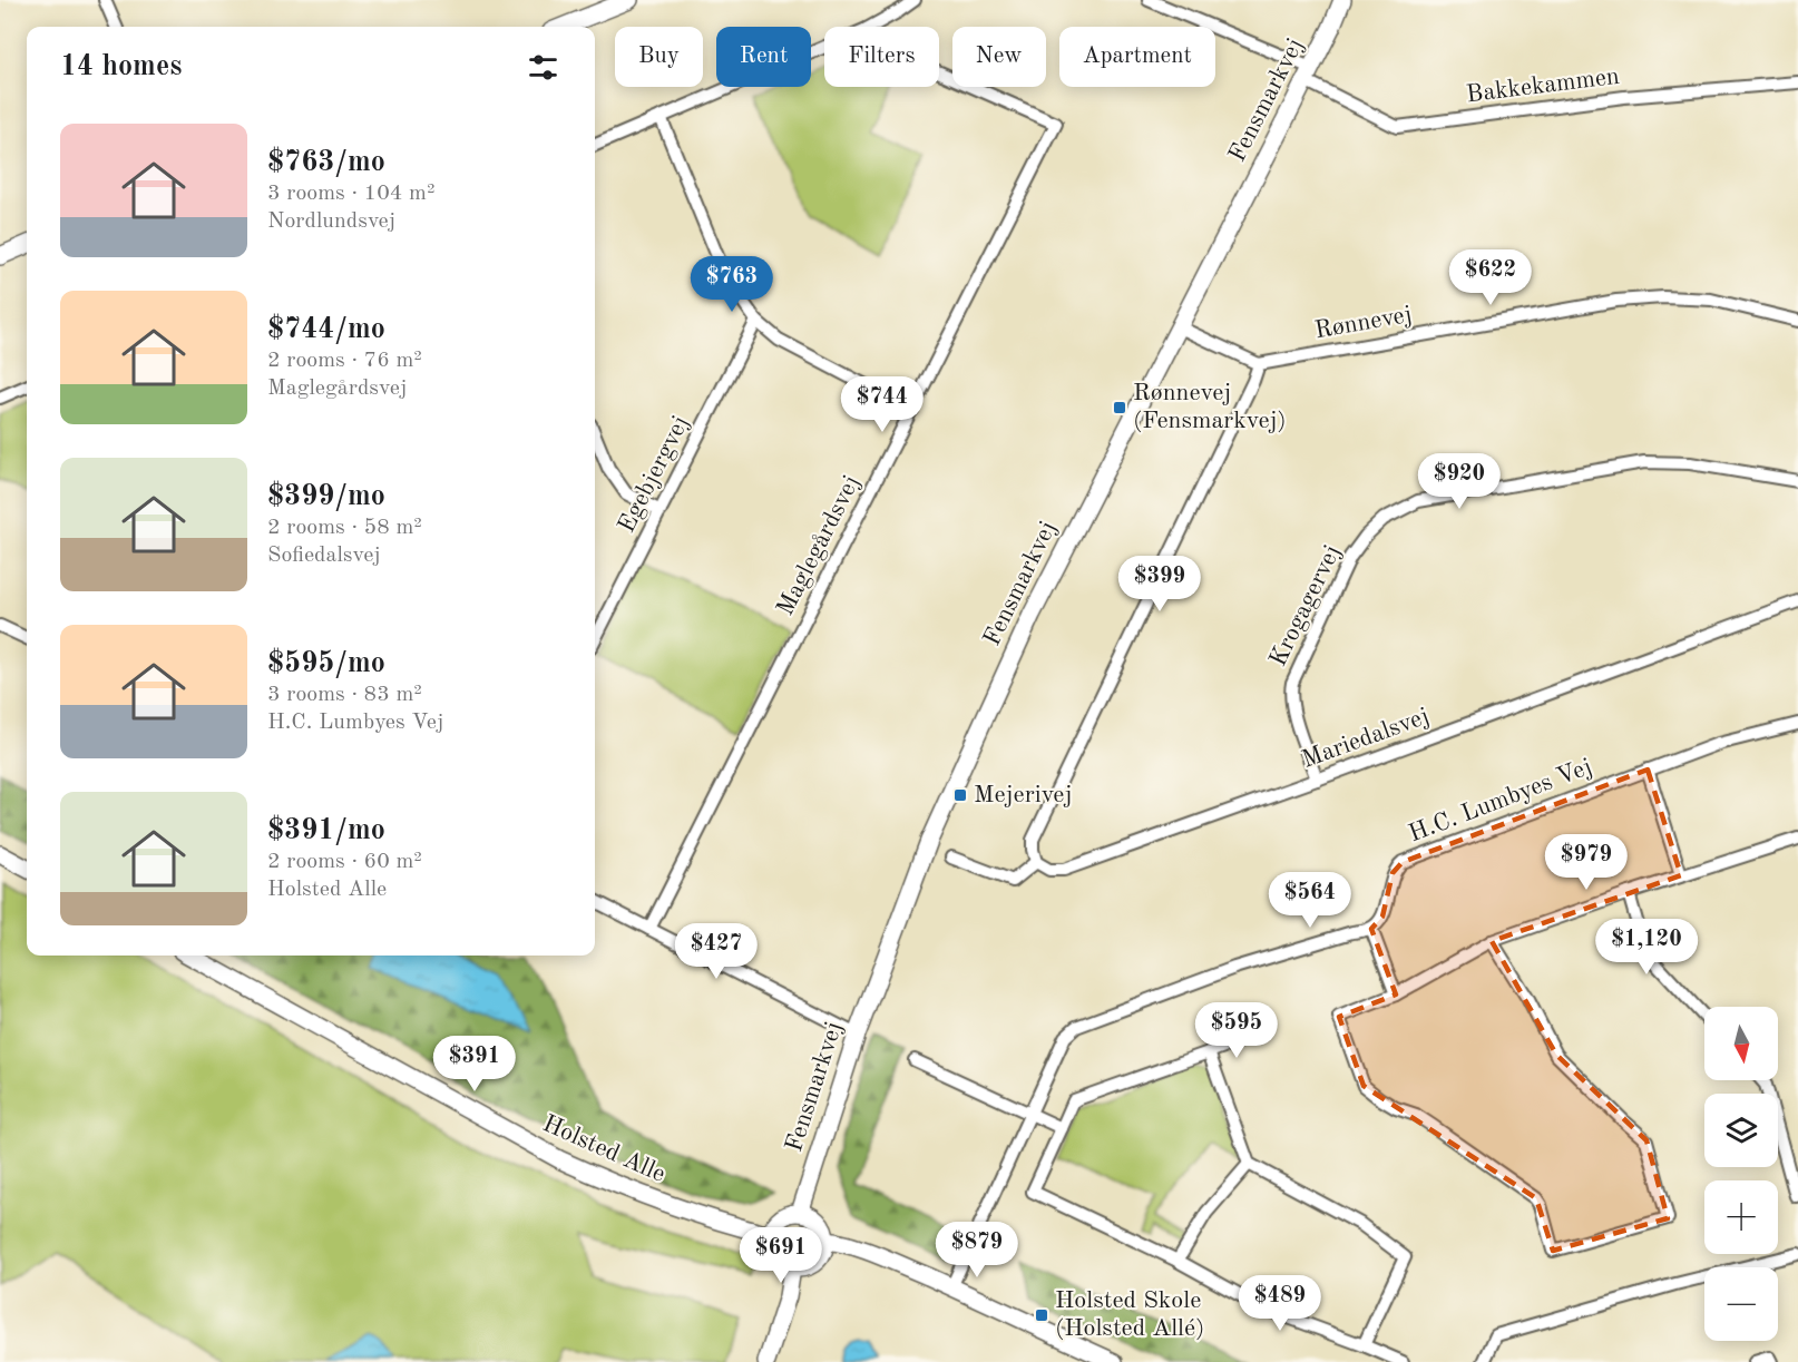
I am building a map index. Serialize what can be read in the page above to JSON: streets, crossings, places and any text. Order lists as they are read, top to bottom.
{
  "streets": {
    "street": [
      "Bakkekammen",
      "Fensmarkvej",
      "Rønnevej",
      "Egebjergvej",
      "Maglegårdsvej",
      "Krogagervej",
      "Mariedalsvej",
      "H.C. Lumbyes Vej",
      "Holsted Alle"
    ]
  },
  "crossings": [
    ["Bakkekammen", "Fensmarkvej"],
    ["Fensmarkvej", "Holsted Alle"],
    ["Krogagervej", "Mariedalsvej"]
  ],
  "places": {
    "transit": ["Rønnevej (Fensmarkvej)", "Mejerivej", "Holsted Skole (Holsted Allé)"]
  },
  "north": "bottom",
  "page": {
    "chip": [
      "Buy",
      "Rent",
      "Filters",
      "New",
      "Apartment"
    ],
    "heading": "14 homes",
    "list": [
      {
        "name": "$763/mo",
        "note": "3 rooms · 104 m² · Nordlundsvej"
      },
      {
        "name": "$744/mo",
        "note": "2 rooms · 76 m² · Maglegårdsvej"
      },
      {
        "name": "$399/mo",
        "note": "2 rooms · 58 m² · Sofiedalsvej"
      },
      {
        "name": "$595/mo",
        "note": "3 rooms · 83 m² · H.C. Lumbyes Vej"
      },
      {
        "name": "$391/mo",
        "note": "2 rooms · 60 m² · Holsted Alle"
      }
    ],
    "price": [
      "$622",
      "$763",
      "$744",
      "$920",
      "$399",
      "$979",
      "$564",
      "$1,120",
      "$427",
      "$595",
      "$391",
      "$879",
      "$691",
      "$489"
    ],
    "map_buttons": ["+", "−"]
  }
}
